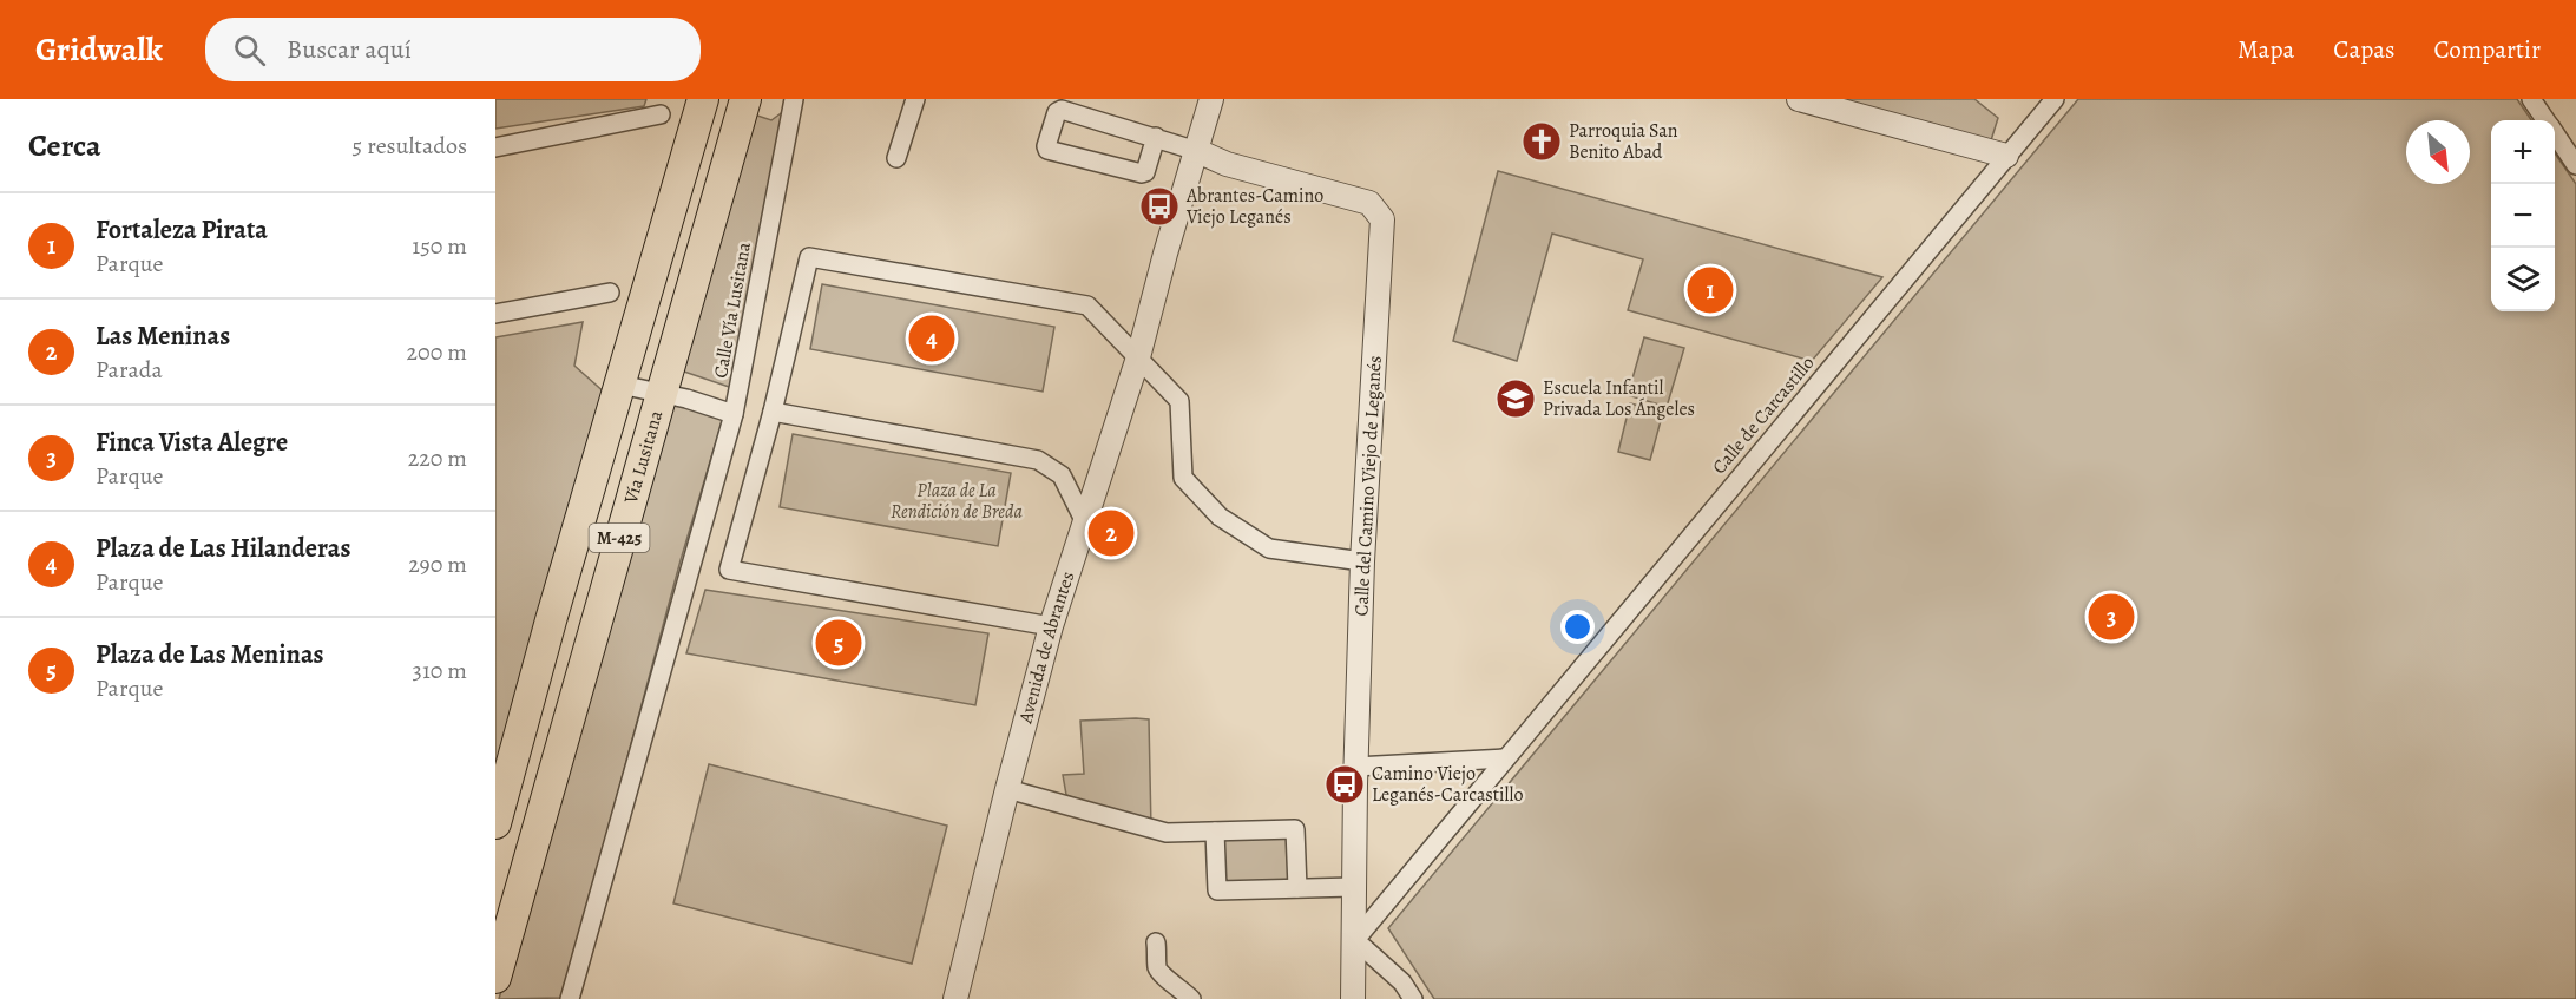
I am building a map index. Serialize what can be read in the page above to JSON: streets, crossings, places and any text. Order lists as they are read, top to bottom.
{
  "streets": {
    "main road": ["Vía Lusitana", "M-425"],
    "street": [
      "Calle Vía Lusitana",
      "Calle de Carcastillo",
      "Calle del Camino Viejo de Leganés",
      "Avenida de Abrantes"
    ]
  },
  "crossings": [
    ["Calle Vía Lusitana", "Vía Lusitana"],
    ["Calle Vía Lusitana", "M-425"],
    ["Calle de Carcastillo", "Calle del Camino Viejo de Leganés"],
    ["Calle del Camino Viejo de Leganés", "Avenida de Abrantes"]
  ],
  "parks": ["Plaza de La Rendición de Breda"],
  "places": {
    "church": ["Parroquia San Benito Abad"],
    "bus stop": ["Abrantes-Camino Viejo Leganés", "Camino Viejo Leganés-Carcastillo"],
    "school or university": ["Escuela Infantil Privada Los Ángeles"]
  },
  "north": "bottom right",
  "page": {
    "header": "Gridwalk",
    "search": "Buscar aquí",
    "nav": ["Mapa", "Capas", "Compartir"],
    "heading": ["Cerca", "5 resultados"],
    "map_buttons": ["+", "−"],
    "list": [
      {
        "mark": "1",
        "name": "Fortaleza Pirata",
        "note": "Parque",
        "value": "150 m"
      },
      {
        "mark": "2",
        "name": "Las Meninas",
        "note": "Parada",
        "value": "200 m"
      },
      {
        "mark": "3",
        "name": "Finca Vista Alegre",
        "note": "Parque",
        "value": "220 m"
      },
      {
        "mark": "4",
        "name": "Plaza de Las Hilanderas",
        "note": "Parque",
        "value": "290 m"
      },
      {
        "mark": "5",
        "name": "Plaza de Las Meninas",
        "note": "Parque",
        "value": "310 m"
      }
    ],
    "pins": [
      "1",
      "4",
      "2",
      "3",
      "5"
    ]
  }
}
